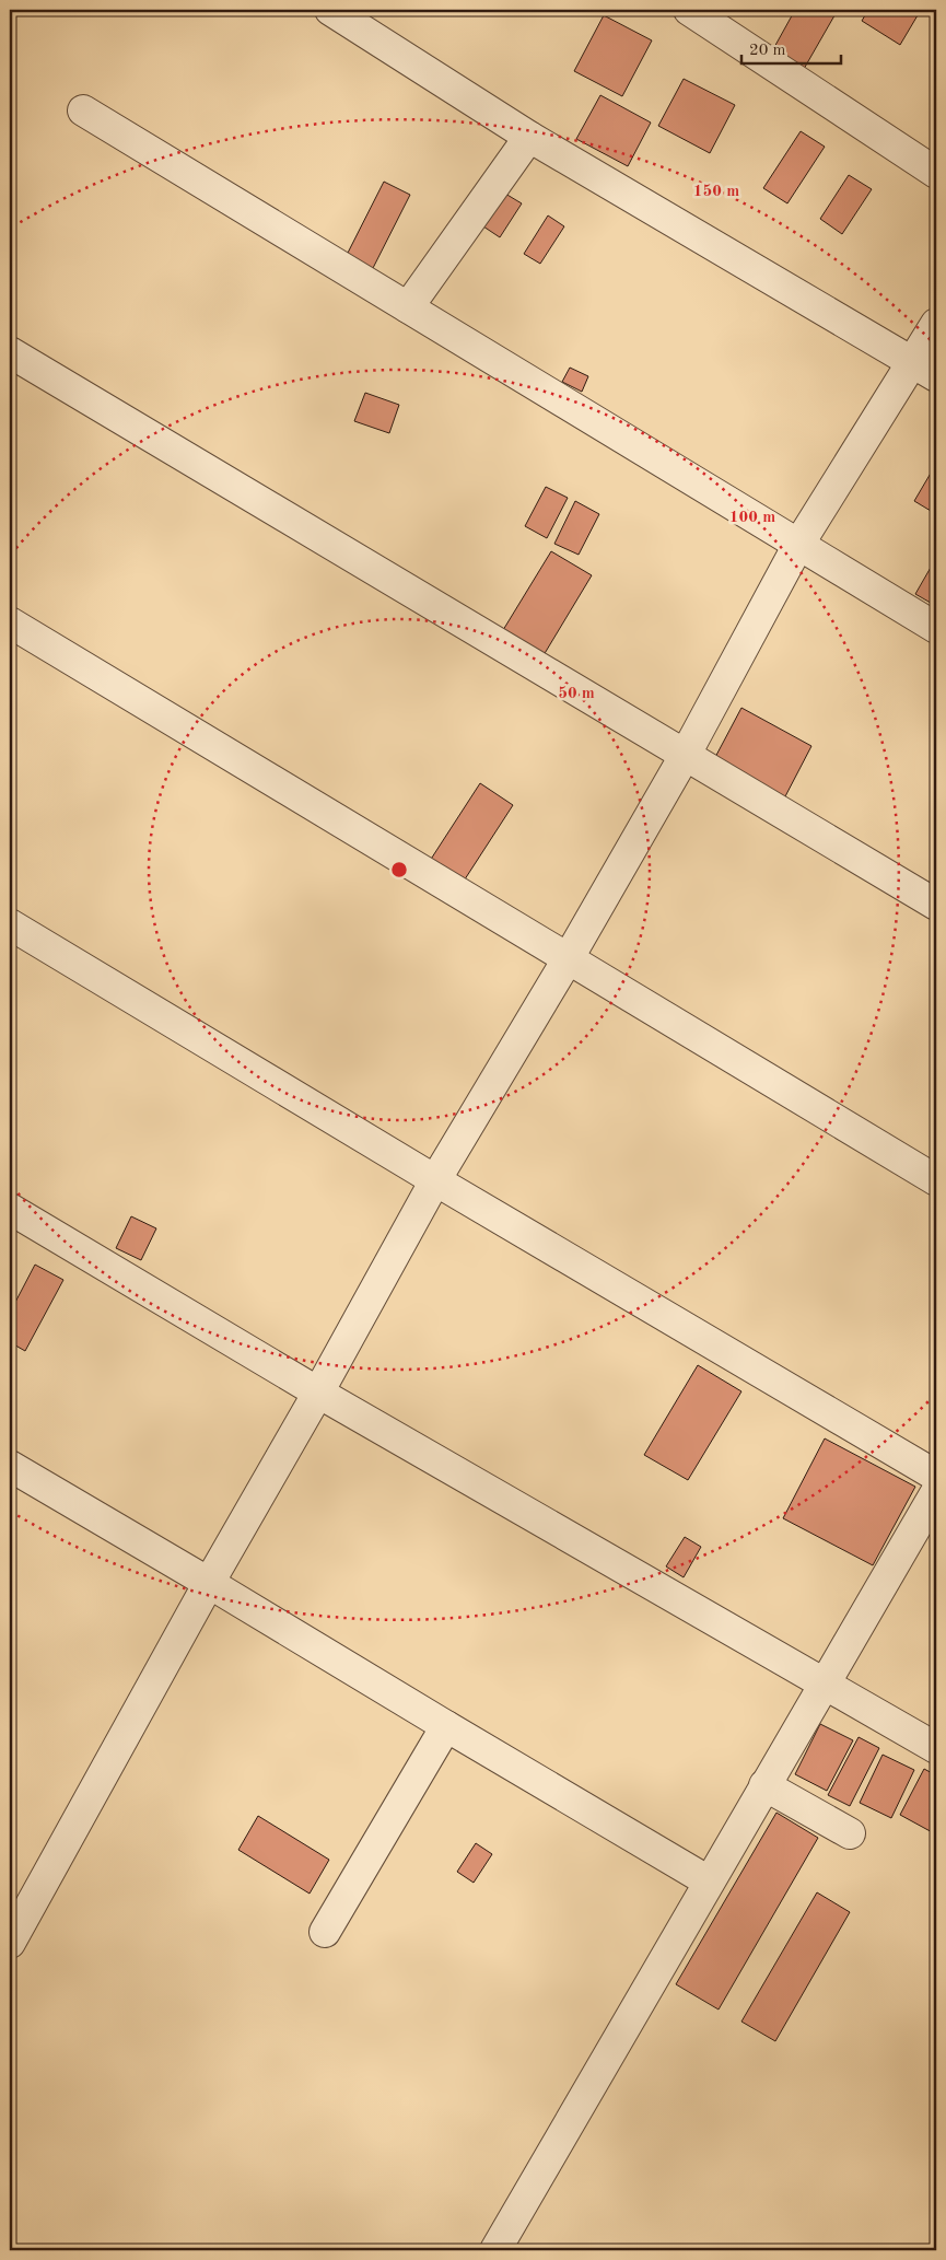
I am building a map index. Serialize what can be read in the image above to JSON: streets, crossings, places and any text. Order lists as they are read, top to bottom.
{
  "scale_bar": "20 m",
  "rings": ["150 m", "100 m", "50 m"]
}
